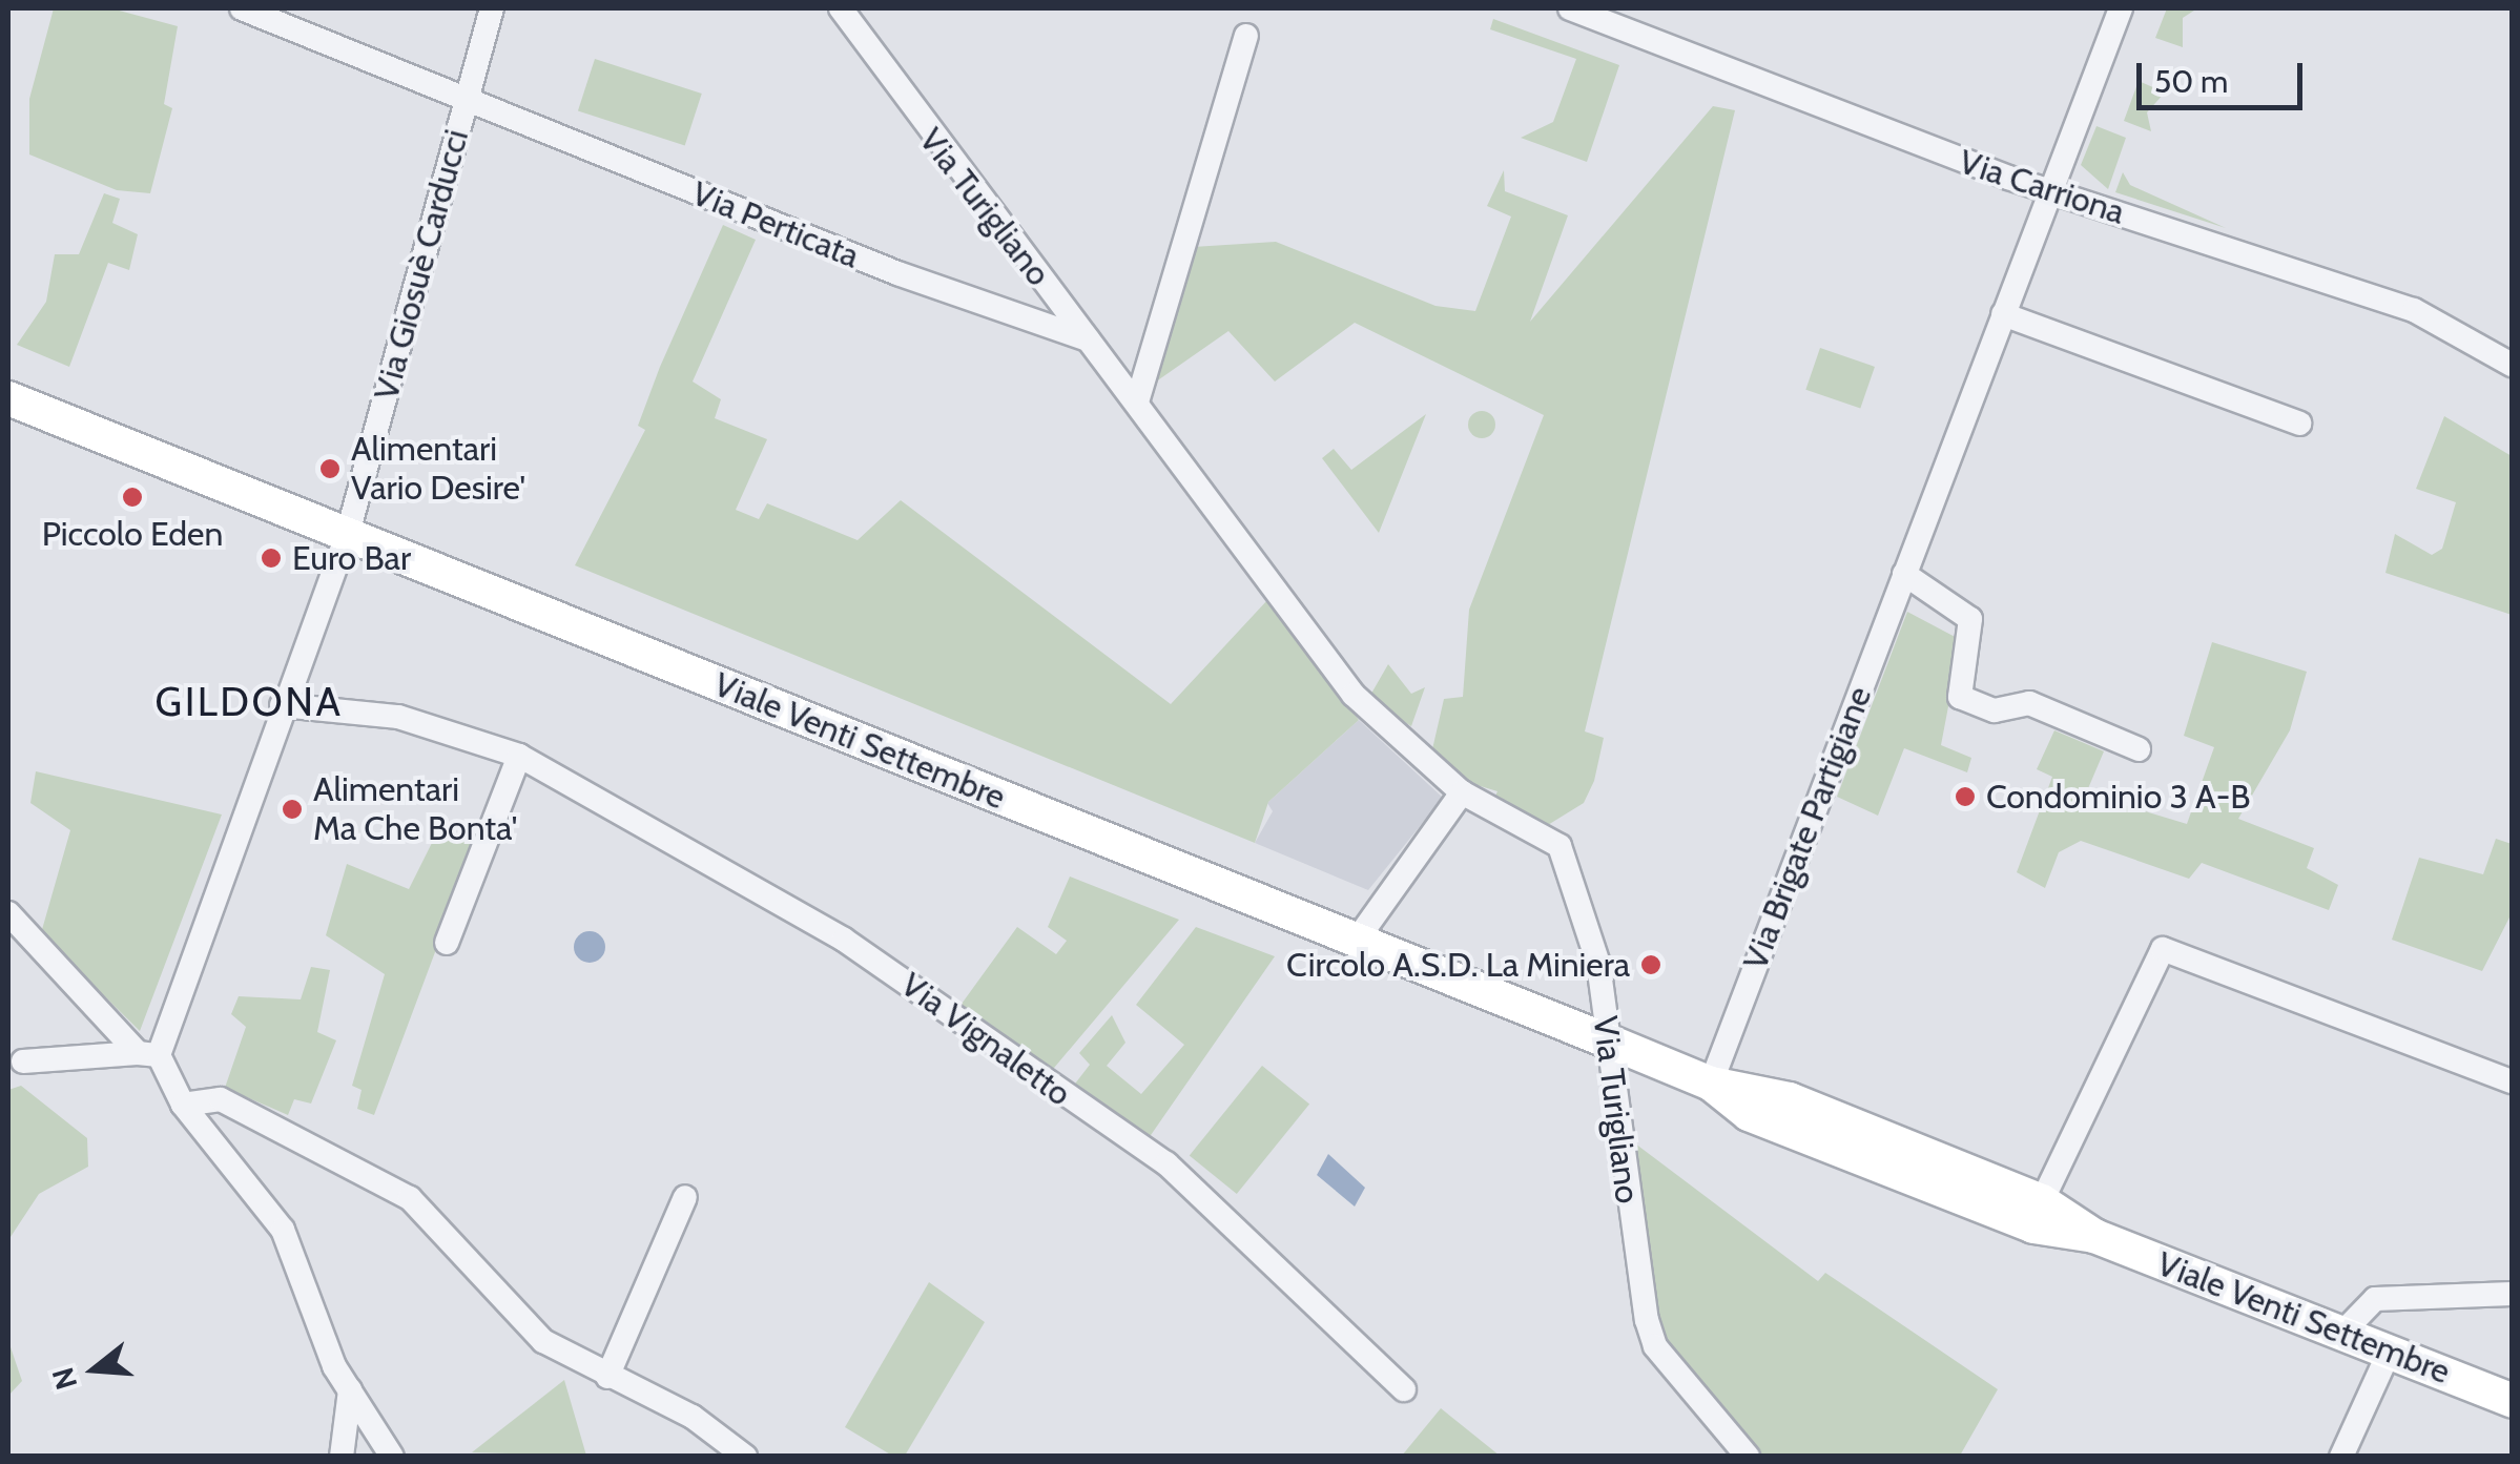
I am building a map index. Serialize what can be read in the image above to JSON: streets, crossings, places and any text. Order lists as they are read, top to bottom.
{
  "streets": {
    "main road": ["Viale Venti Settembre"],
    "street": [
      "Via Carriona",
      "Via Turigliano",
      "Via Perticata",
      "Via Giosuè Carducci",
      "Via Brigate Partigiane",
      "Via Vignaletto"
    ]
  },
  "crossings": [
    ["Via Carriona", "Via Brigate Partigiane"],
    ["Via Turigliano", "Via Perticata"],
    ["Via Turigliano", "Viale Venti Settembre"],
    ["Via Perticata", "Via Giosuè Carducci"],
    ["Via Giosuè Carducci", "Viale Venti Settembre"],
    ["Via Giosuè Carducci", "Via Vignaletto"],
    ["Viale Venti Settembre", "Via Brigate Partigiane"]
  ],
  "districts": ["GILDONA"],
  "places": [
    "Alimentari Vario Desire'",
    "Piccolo Eden",
    "Euro Bar",
    "Condominio 3 A-B",
    "Alimentari Ma Che Bonta'",
    "Circolo A.S.D. La Miniera"
  ],
  "scale_bar": "50 m",
  "north": "left"
}
